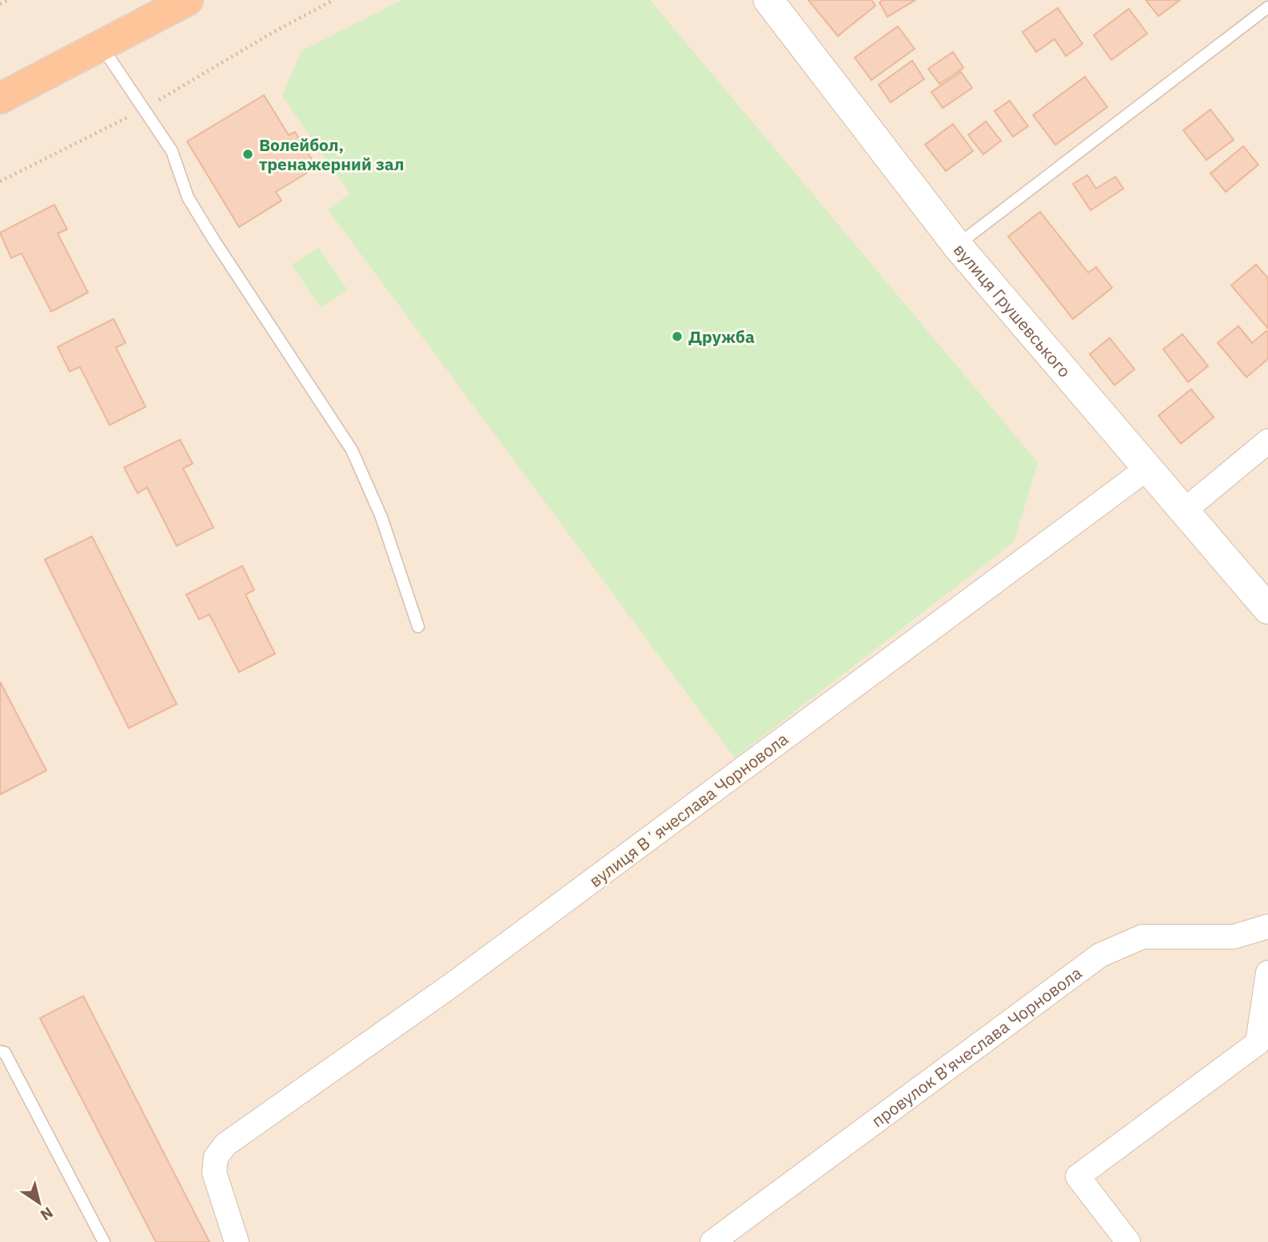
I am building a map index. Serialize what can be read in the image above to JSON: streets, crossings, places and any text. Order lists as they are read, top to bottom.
{
  "streets": {
    "street": ["вулиця Грушевського", "вулиця Вʼячеслава Чорновола", "провулок В'ячеслава Чорновола"]
  },
  "crossings": [
    ["вулиця Грушевського", "вулиця Вʼячеслава Чорновола"]
  ],
  "places": ["Волейбол, тренажерний зал", "Дружба"],
  "north": "bottom right"
}
